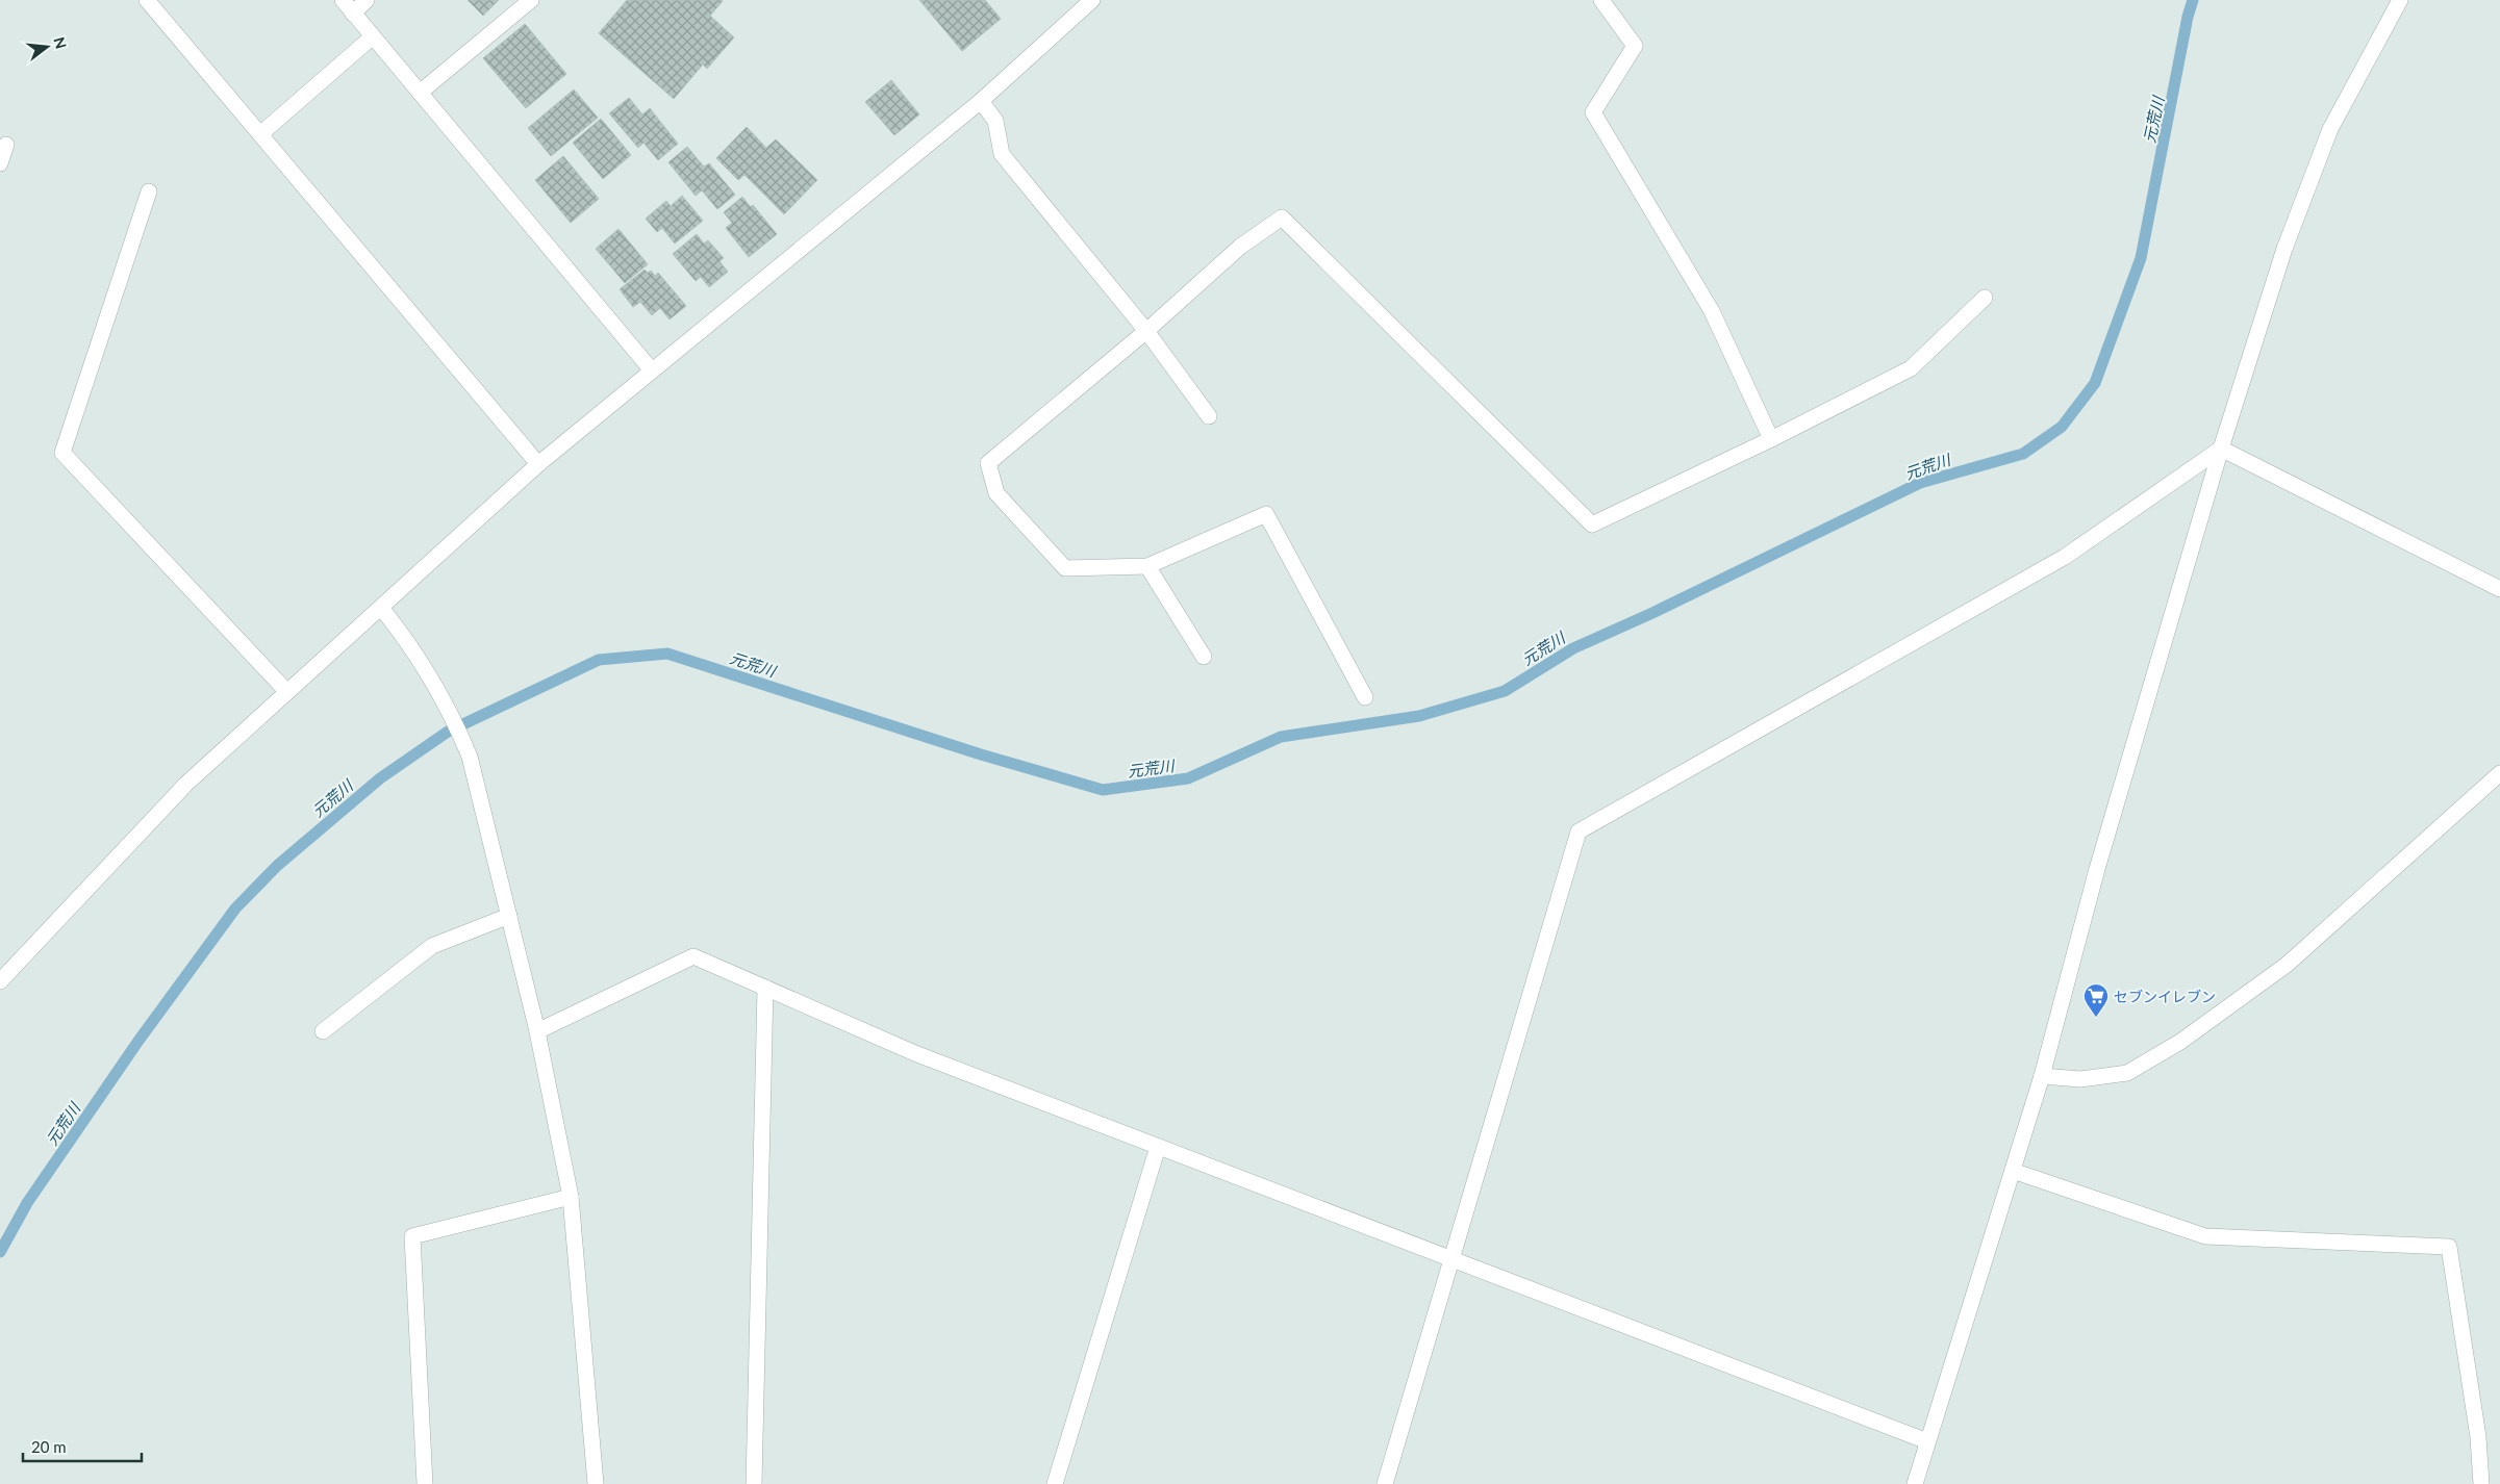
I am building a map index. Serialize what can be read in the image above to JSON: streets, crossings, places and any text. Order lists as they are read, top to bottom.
{
  "water": ["元荒川"],
  "places": {
    "supermarket": ["セブンイレブン"]
  },
  "scale_bar": "20 m",
  "north": "right"
}
